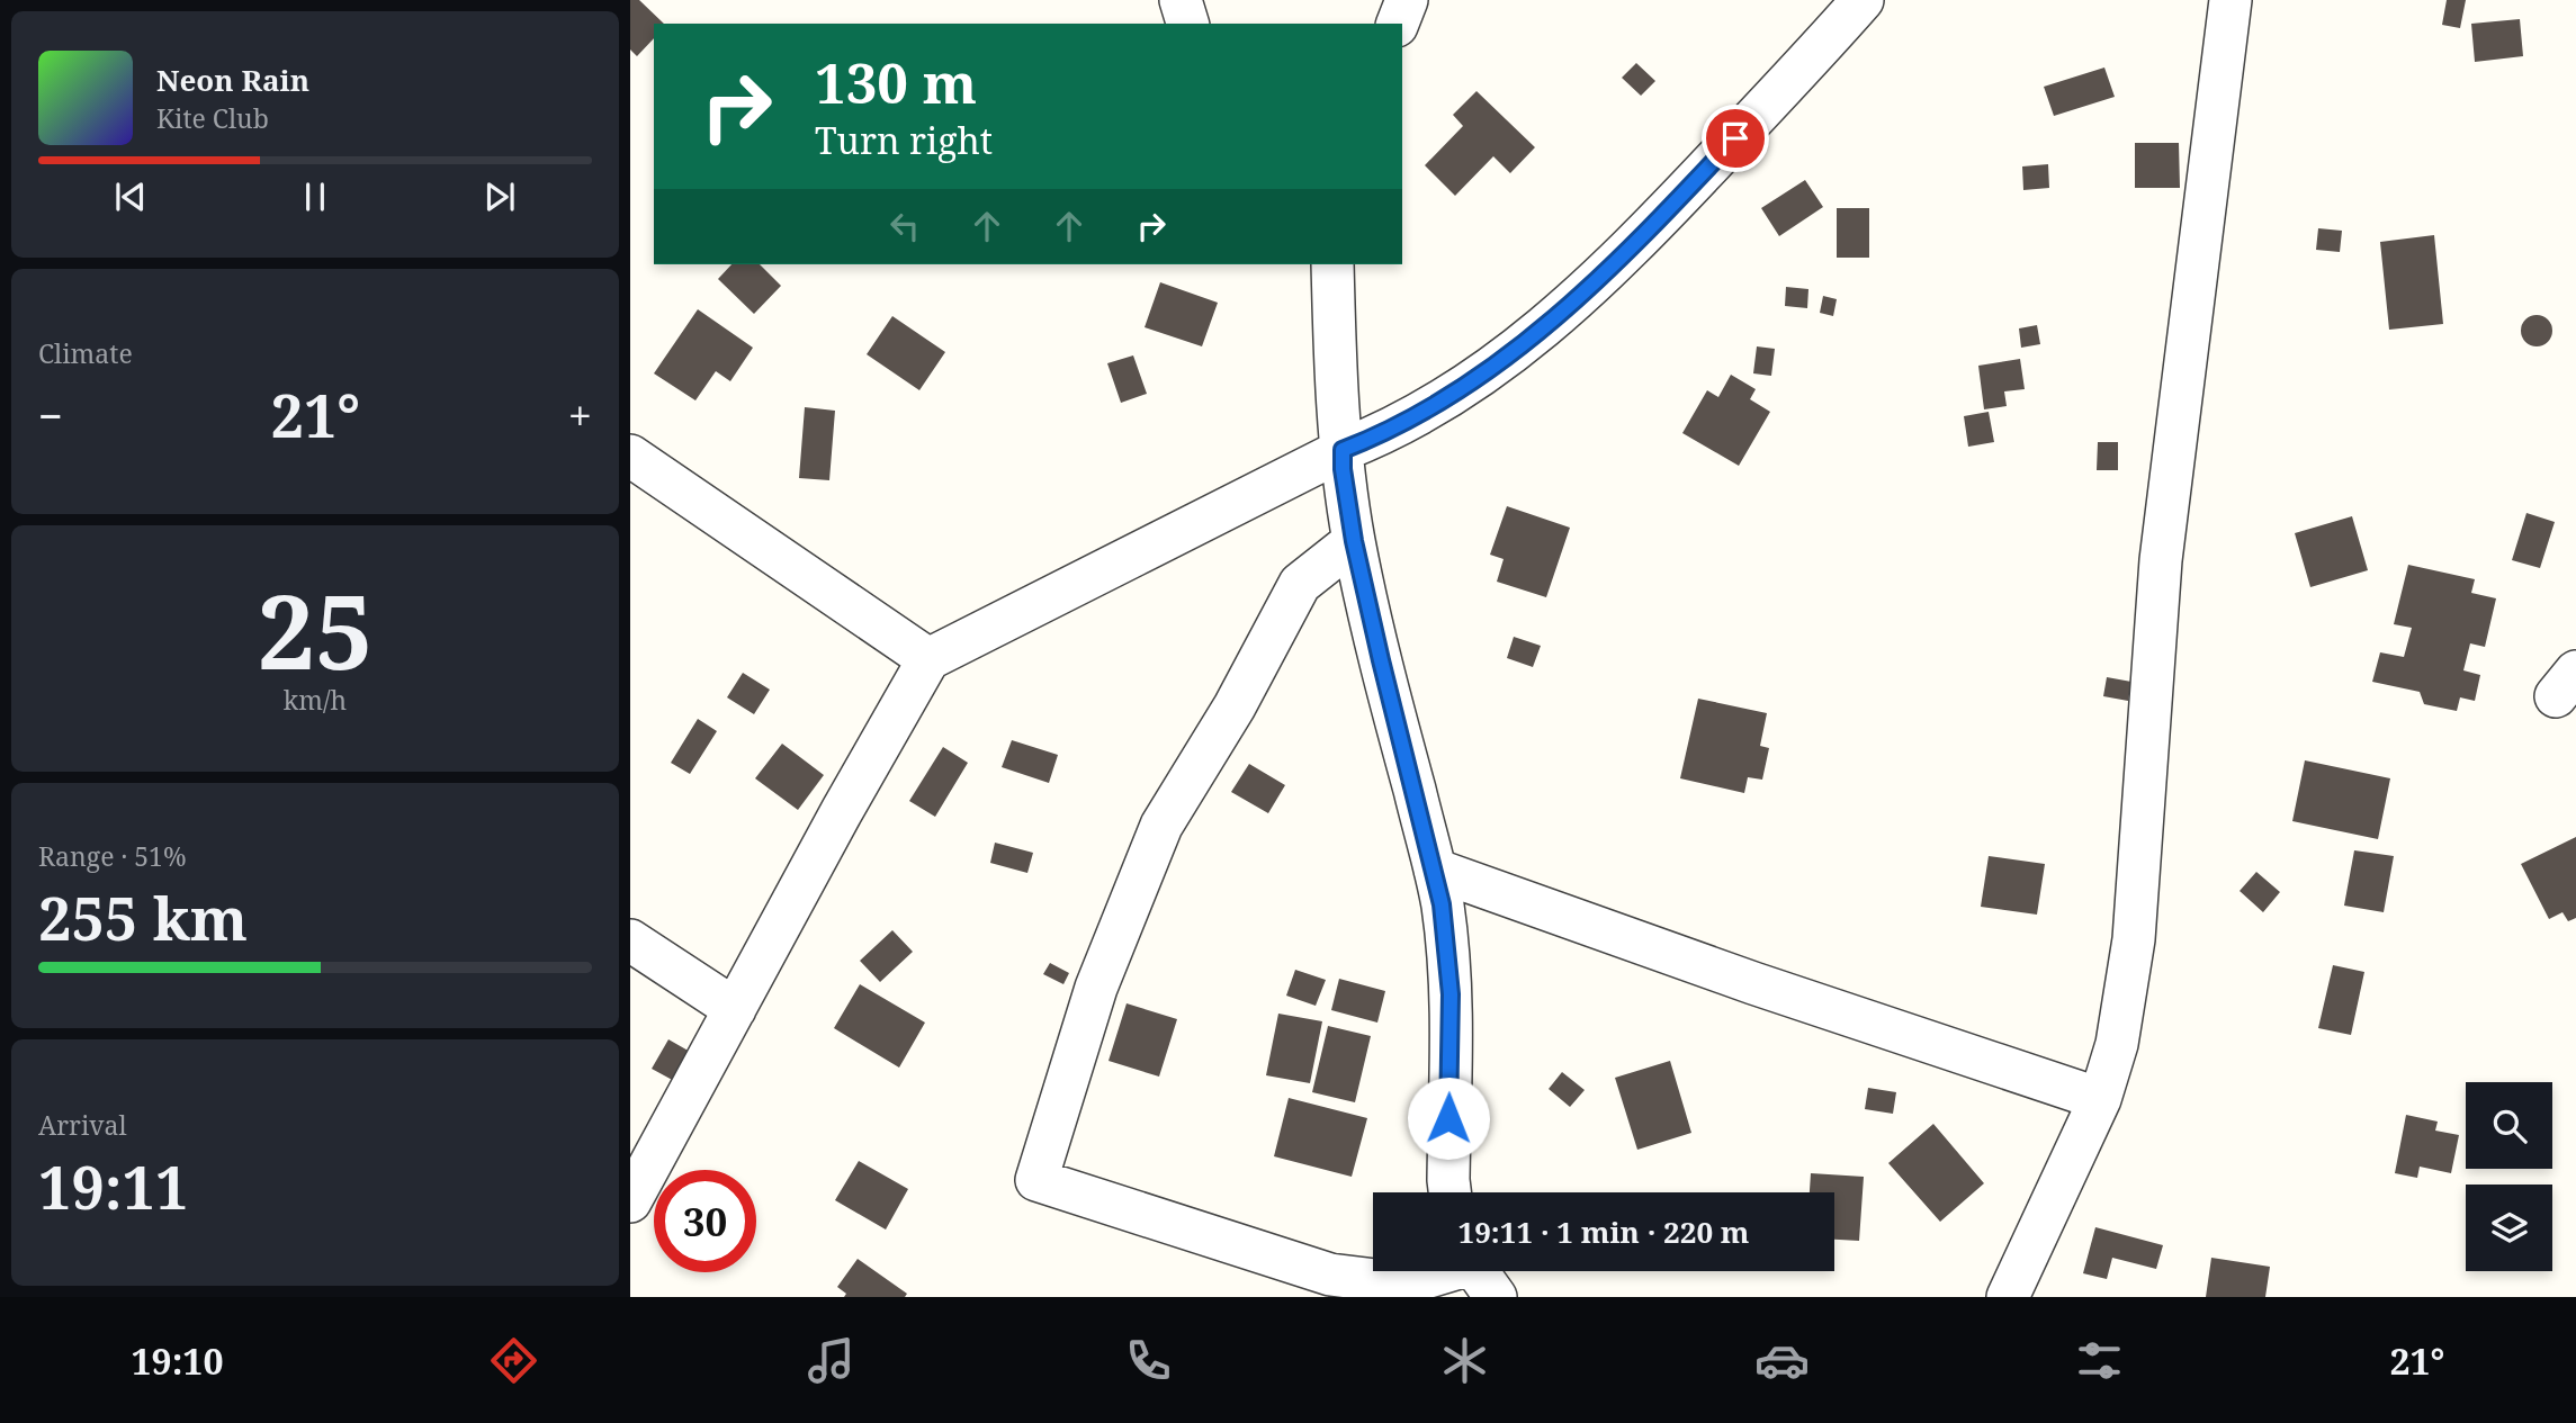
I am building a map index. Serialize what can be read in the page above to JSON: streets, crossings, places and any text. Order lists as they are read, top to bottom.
{
  "page": {
    "turn": ["130 m", "Turn right"],
    "song": ["Neon Rain", "Kite Club"],
    "tile": [
      "Climate",
      ["25", "km/h"],
      ["Range · 51%", "255 km"],
      ["Arrival", "19:11"]
    ],
    "heat": ["−", "21°", "+"],
    "limit": "30",
    "trip": "19:11 · 1 min · 220 m",
    "tabs": ["19:10", "21°"]
  }
}
